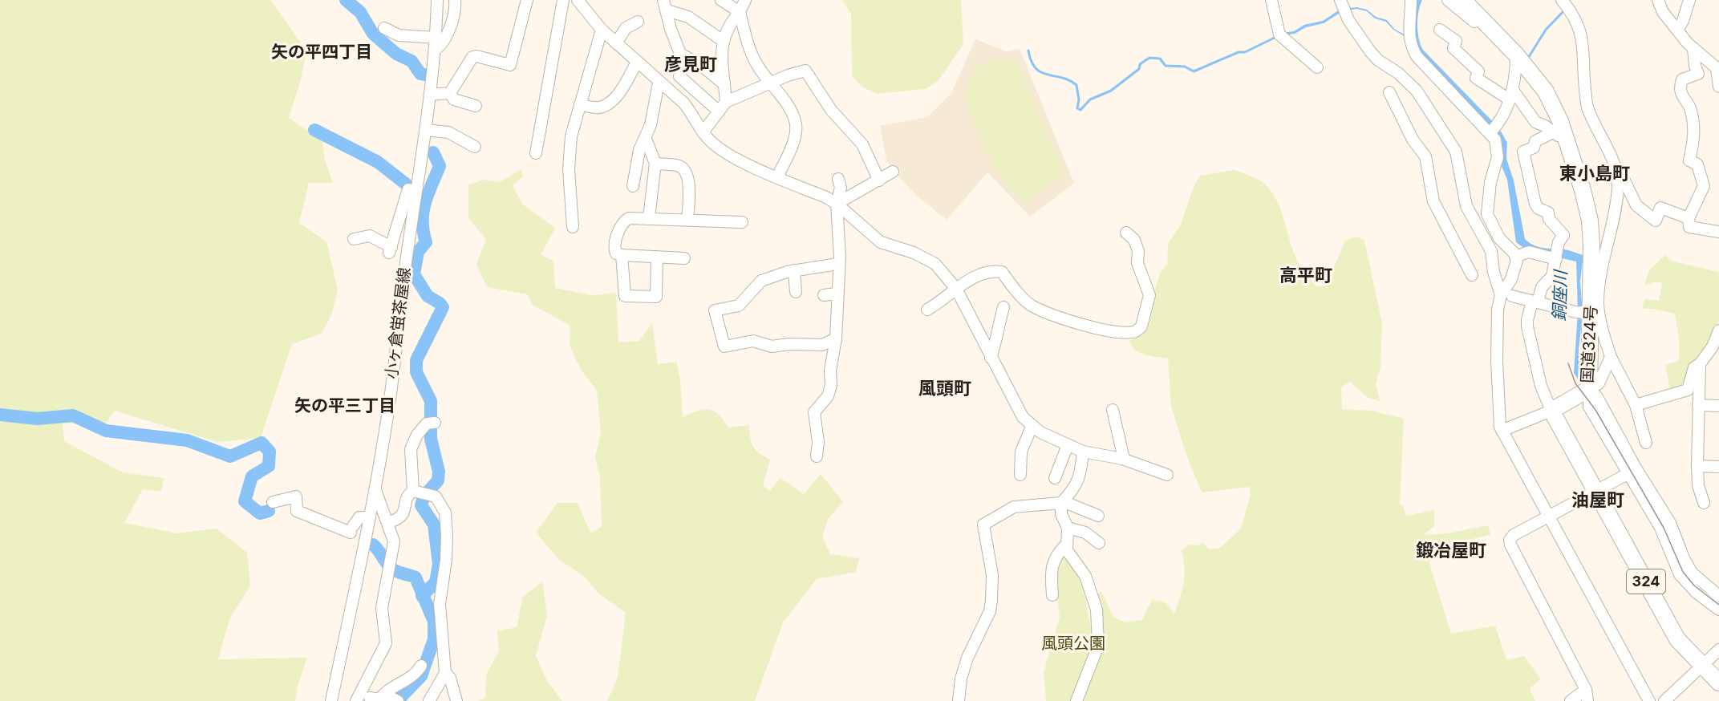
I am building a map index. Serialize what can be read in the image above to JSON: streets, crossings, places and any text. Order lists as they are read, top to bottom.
{
  "streets": {
    "highway": ["国道324号", "324"],
    "street": ["小ヶ倉蛍茶屋線"]
  },
  "crossings": [
    ["国道324号", "324"]
  ],
  "districts": [
    "矢の平四丁目",
    "彦見町",
    "東小島町",
    "高平町",
    "風頭町",
    "矢の平三丁目",
    "油屋町",
    "鍛冶屋町"
  ],
  "water": ["銅座川"],
  "parks": ["風頭公園"]
}
